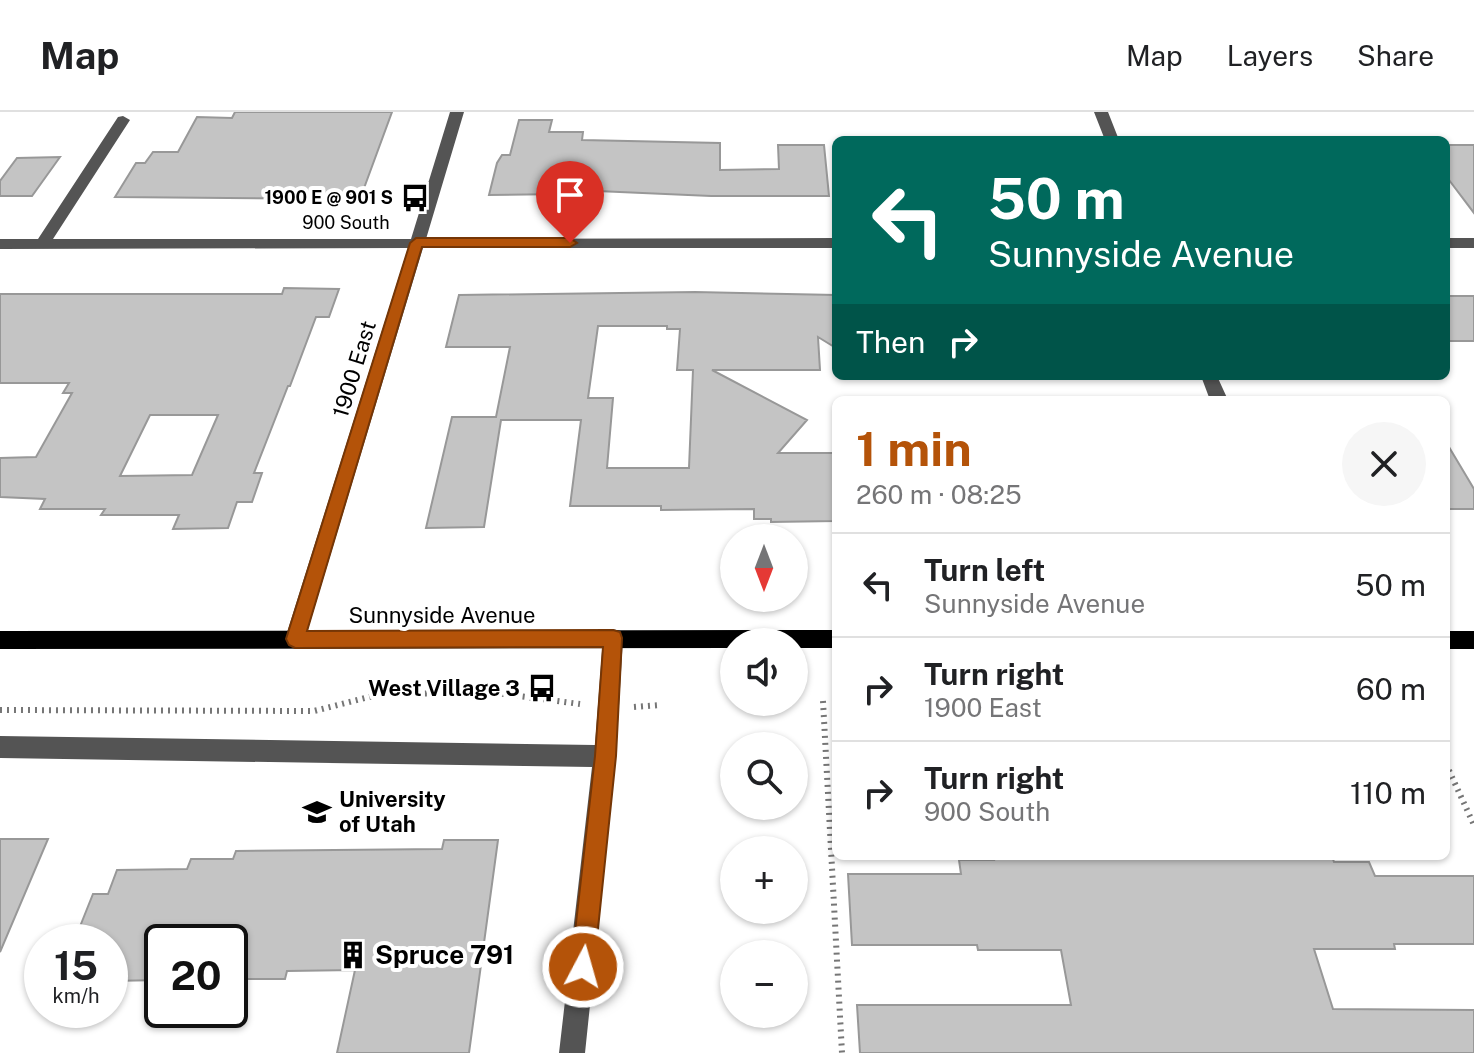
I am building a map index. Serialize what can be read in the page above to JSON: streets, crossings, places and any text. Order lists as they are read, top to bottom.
{
  "streets": {
    "main road": ["Sunnyside Avenue"],
    "street": ["900 South", "1900 East"]
  },
  "crossings": [
    ["900 South", "1900 East"],
    ["1900 East", "Sunnyside Avenue"]
  ],
  "places": {
    "bus stop": ["1900 E @ 901 S", "West Village 3"],
    "school or university": ["University of Utah"],
    "building": ["Spruce 791"]
  },
  "north": "bottom",
  "page": {
    "header": "Map",
    "nav": ["Map", "Layers", "Share"],
    "turn": ["50 m", "Sunnyside Avenue"],
    "then": "Then",
    "heading": ["1 min", "260 m · 08:25"],
    "map_buttons": ["+", "−"],
    "list": [
      {
        "name": "Turn left",
        "note": "Sunnyside Avenue",
        "value": "50 m"
      },
      {
        "name": "Turn right",
        "note": "1900 East",
        "value": "60 m"
      },
      {
        "name": "Turn right",
        "note": "900 South",
        "value": "110 m"
      }
    ],
    "speed": "15 km/h",
    "limit": "20"
  }
}
